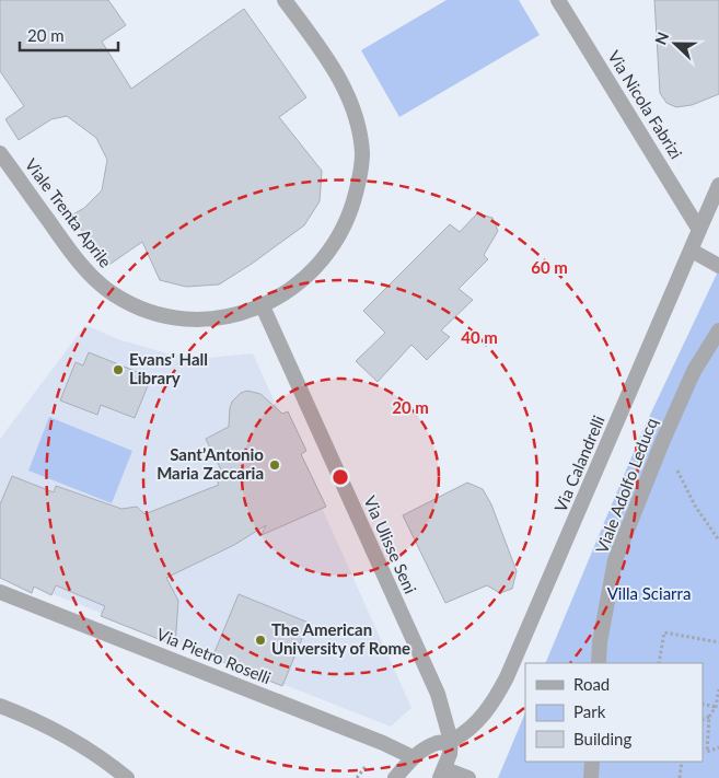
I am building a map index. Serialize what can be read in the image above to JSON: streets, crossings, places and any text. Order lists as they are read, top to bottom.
{
  "streets": {
    "street": [
      "Via Nicola Fabrizi",
      "Viale Trenta Aprile",
      "Via Calandrelli",
      "Viale Adolfo Leducq",
      "Via Ulisse Seni",
      "Via Pietro Roselli"
    ]
  },
  "crossings": [
    ["Via Nicola Fabrizi", "Via Calandrelli"],
    ["Viale Trenta Aprile", "Via Ulisse Seni"],
    ["Via Calandrelli", "Via Ulisse Seni"],
    ["Via Calandrelli", "Via Pietro Roselli"]
  ],
  "parks": ["Villa Sciarra"],
  "places": ["Evans' Hall Library", "Sant’Antonio Maria Zaccaria", "The American University of Rome"],
  "legend": ["Road", "Park", "Building"],
  "scale_bar": "20 m",
  "north": "left",
  "rings": ["60 m", "40 m", "20 m"]
}
